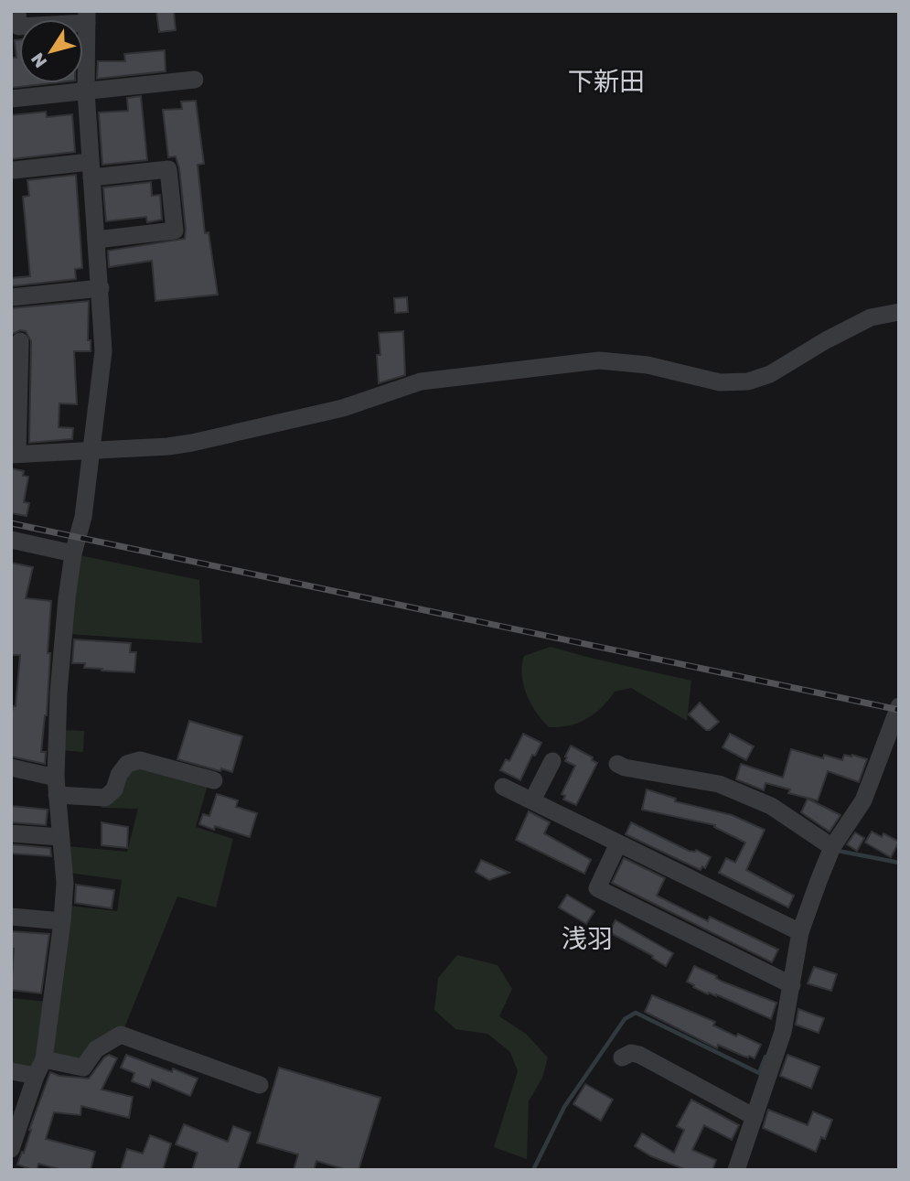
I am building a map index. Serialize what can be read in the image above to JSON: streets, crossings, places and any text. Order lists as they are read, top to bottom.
{
  "districts": ["下新田", "浅羽"],
  "north": "bottom left"
}
